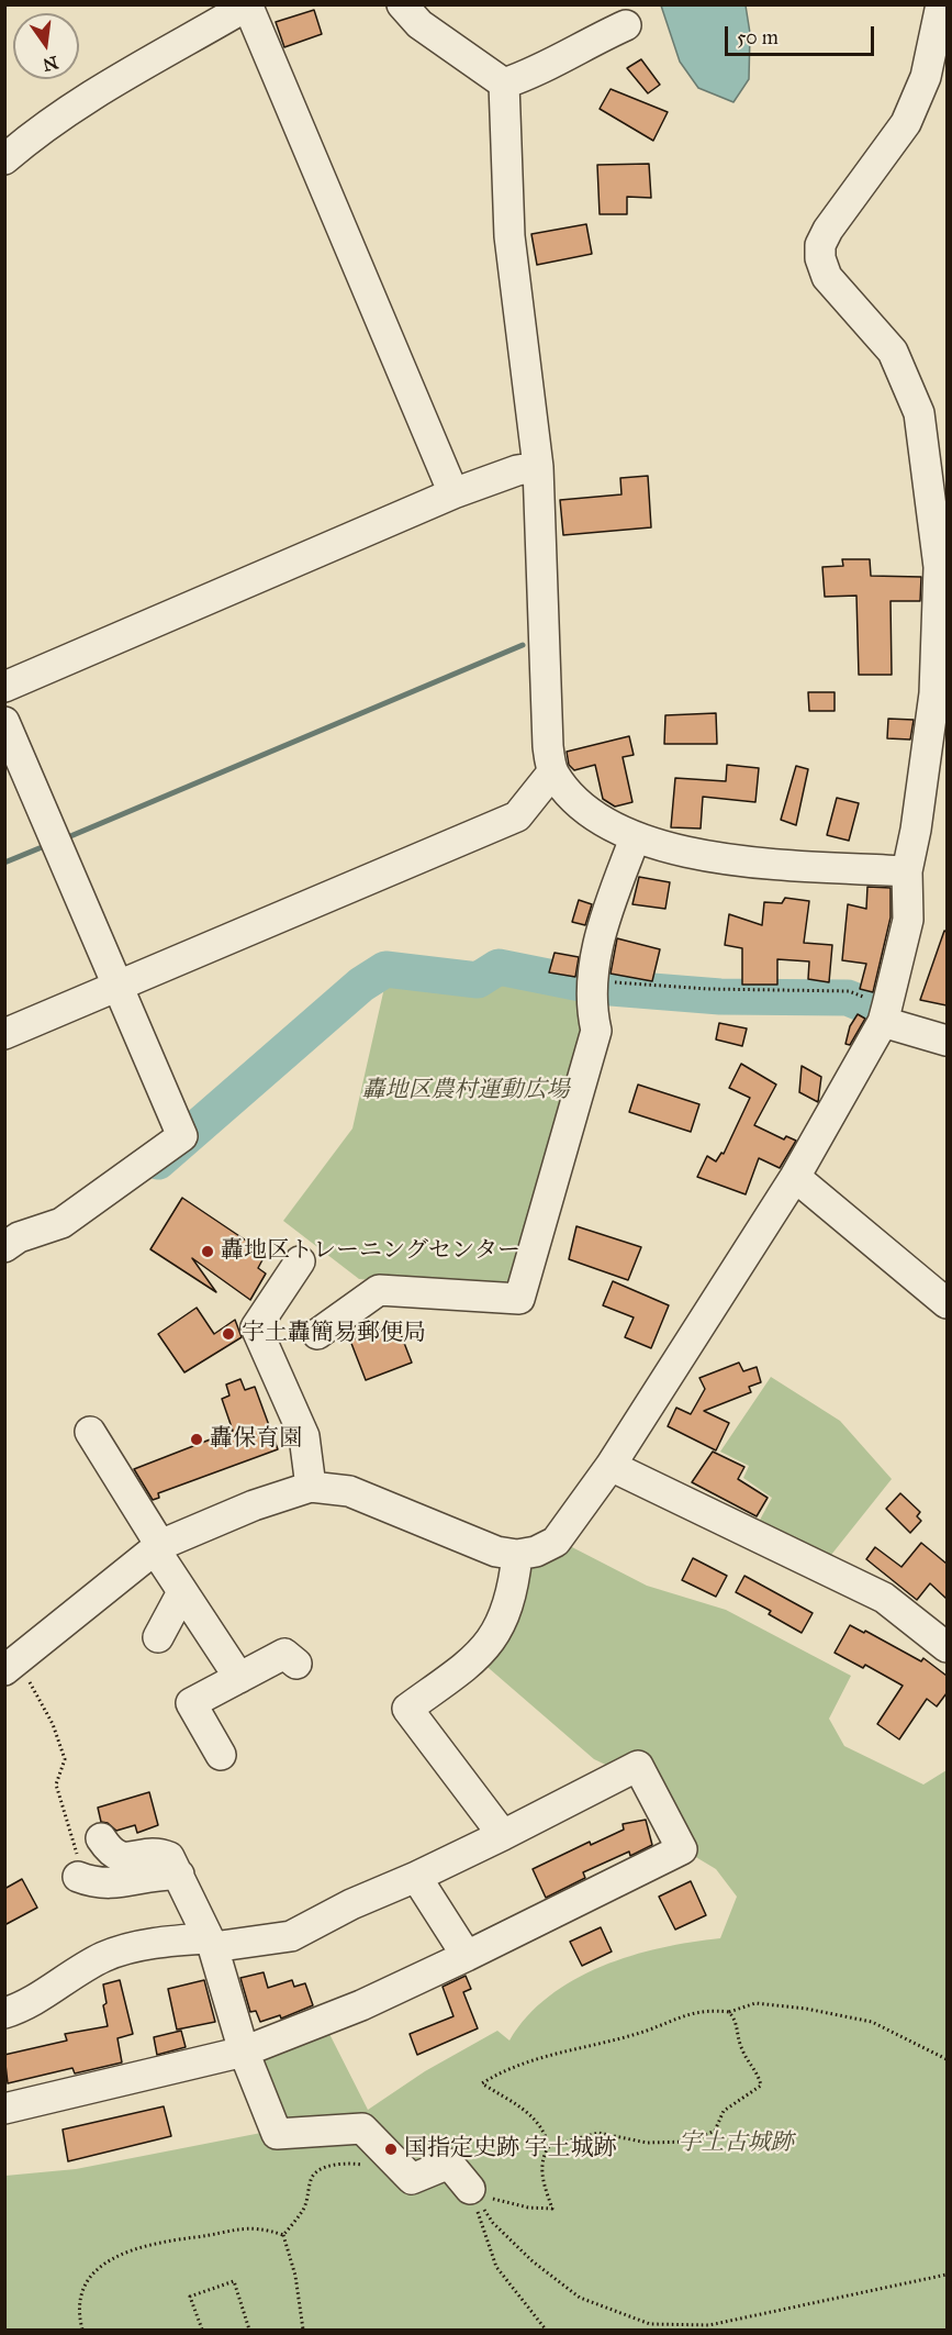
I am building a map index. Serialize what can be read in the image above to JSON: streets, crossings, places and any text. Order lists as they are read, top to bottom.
{
  "parks": ["轟地区農村運動広場", "宇土古城跡"],
  "places": [
    "轟地区トレーニングセンター",
    "宇土轟簡易郵便局",
    "轟保育園",
    "国指定史跡 宇土城跡"
  ],
  "scale_bar": "50 m",
  "north": "bottom"
}
